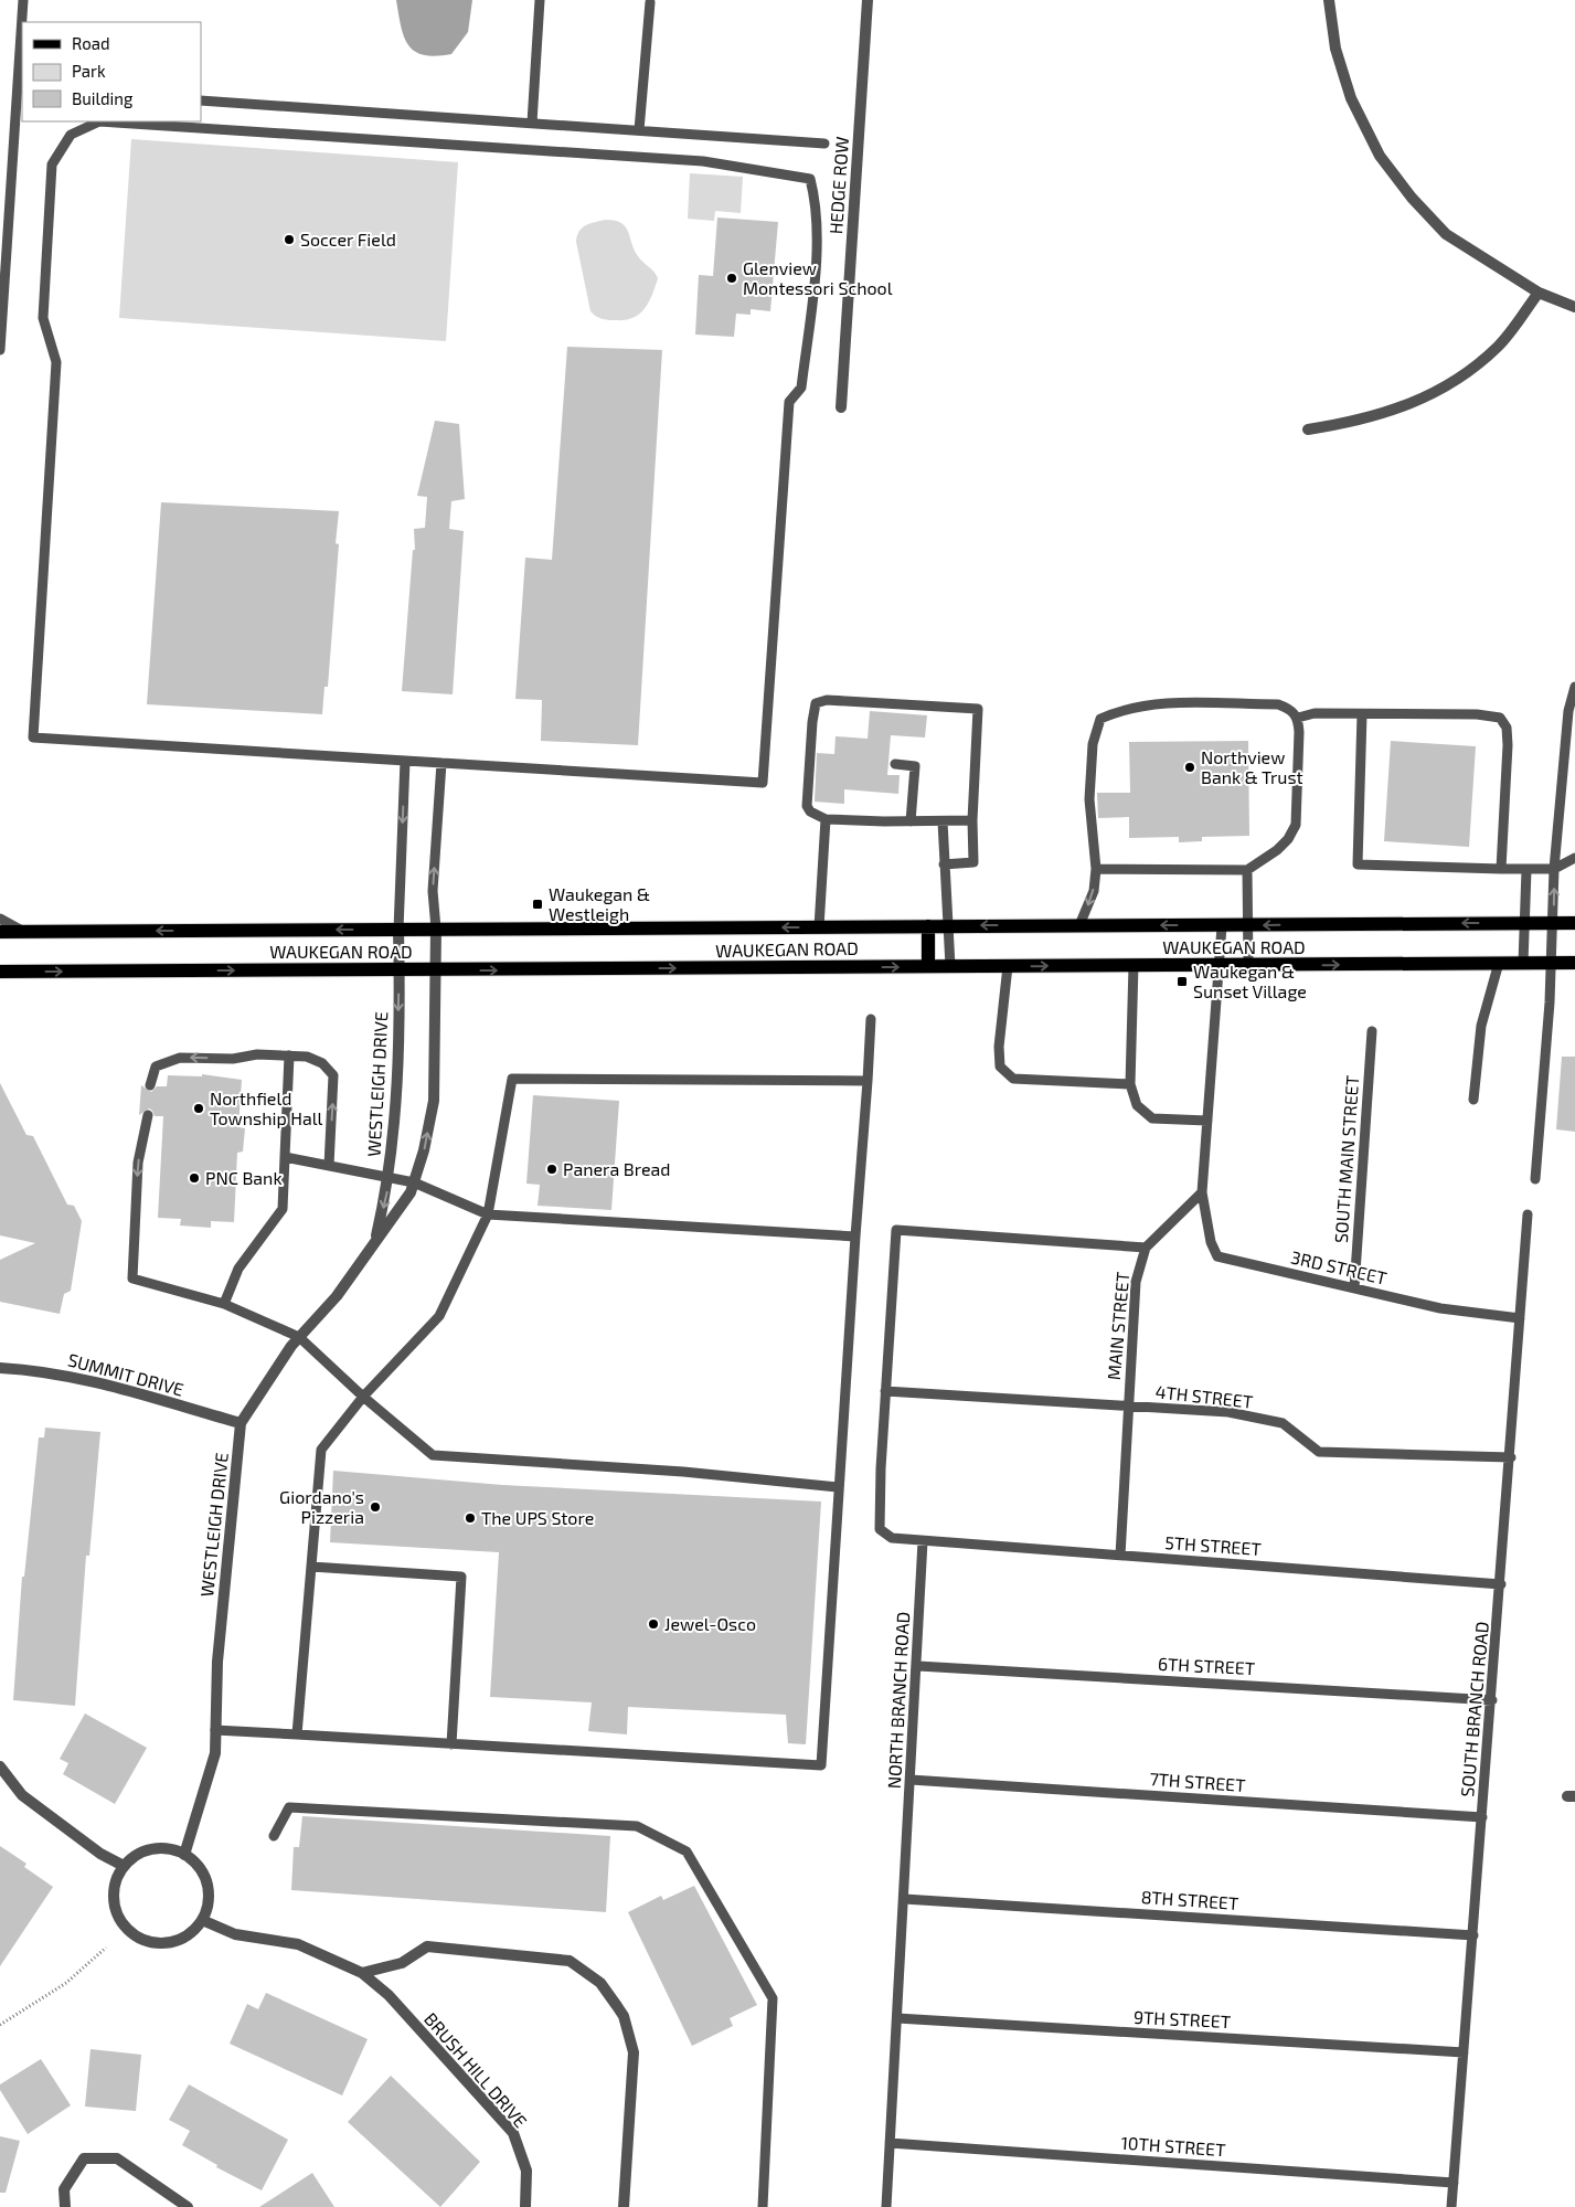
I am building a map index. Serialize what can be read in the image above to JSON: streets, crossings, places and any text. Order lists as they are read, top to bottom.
{
  "streets": {
    "main road": ["WAUKEGAN ROAD"],
    "street": [
      "HEDGE ROW",
      "WESTLEIGH DRIVE",
      "SUMMIT DRIVE",
      "BRUSH HILL DRIVE"
    ],
    "lane": [
      "SOUTH MAIN STREET",
      "3RD STREET",
      "MAIN STREET",
      "4TH STREET",
      "5TH STREET",
      "6TH STREET",
      "NORTH BRANCH ROAD",
      "SOUTH BRANCH ROAD",
      "7TH STREET",
      "8TH STREET",
      "9TH STREET",
      "10TH STREET"
    ]
  },
  "crossings": [
    ["WAUKEGAN ROAD", "WESTLEIGH DRIVE"],
    ["WESTLEIGH DRIVE", "SUMMIT DRIVE"],
    ["SOUTH MAIN STREET", "3RD STREET"],
    ["3RD STREET", "SOUTH BRANCH ROAD"],
    ["MAIN STREET", "4TH STREET"],
    ["MAIN STREET", "5TH STREET"],
    ["4TH STREET", "SOUTH BRANCH ROAD"],
    ["5TH STREET", "NORTH BRANCH ROAD"],
    ["5TH STREET", "SOUTH BRANCH ROAD"],
    ["6TH STREET", "NORTH BRANCH ROAD"],
    ["6TH STREET", "SOUTH BRANCH ROAD"],
    ["NORTH BRANCH ROAD", "7TH STREET"],
    ["NORTH BRANCH ROAD", "8TH STREET"],
    ["NORTH BRANCH ROAD", "9TH STREET"],
    ["NORTH BRANCH ROAD", "10TH STREET"],
    ["SOUTH BRANCH ROAD", "7TH STREET"],
    ["SOUTH BRANCH ROAD", "8TH STREET"],
    ["SOUTH BRANCH ROAD", "9TH STREET"],
    ["SOUTH BRANCH ROAD", "10TH STREET"]
  ],
  "places": {
    "other": [
      "Soccer Field",
      "Glenview Montessori School",
      "Northview Bank & Trust",
      "Northfield Township Hall",
      "Panera Bread",
      "PNC Bank",
      "Giordano's Pizzeria",
      "The UPS Store",
      "Jewel-Osco"
    ],
    "transit": ["Waukegan & Westleigh", "Waukegan & Sunset Village"]
  },
  "legend": ["Road", "Park", "Building"]
}
